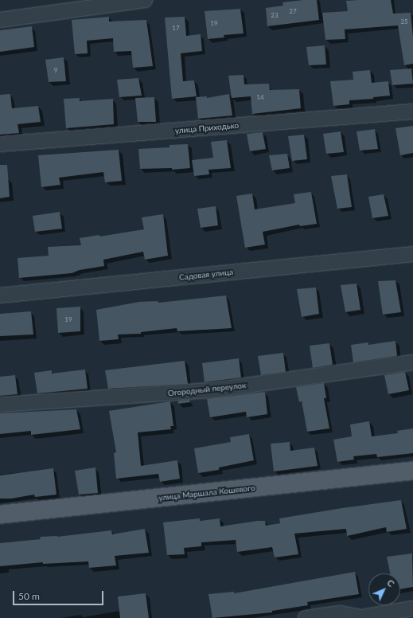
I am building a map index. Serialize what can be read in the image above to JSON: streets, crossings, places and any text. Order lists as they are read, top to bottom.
{
  "streets": {
    "main road": ["улица Маршала Кошевого"],
    "street": ["улица Приходько", "Садовая улица", "Огородный переулок"]
  },
  "house_numbers": [
    "27",
    "23",
    "35",
    "19",
    "17",
    "9",
    "14",
    "19"
  ],
  "scale_bar": "50 m",
  "north": "top right"
}
